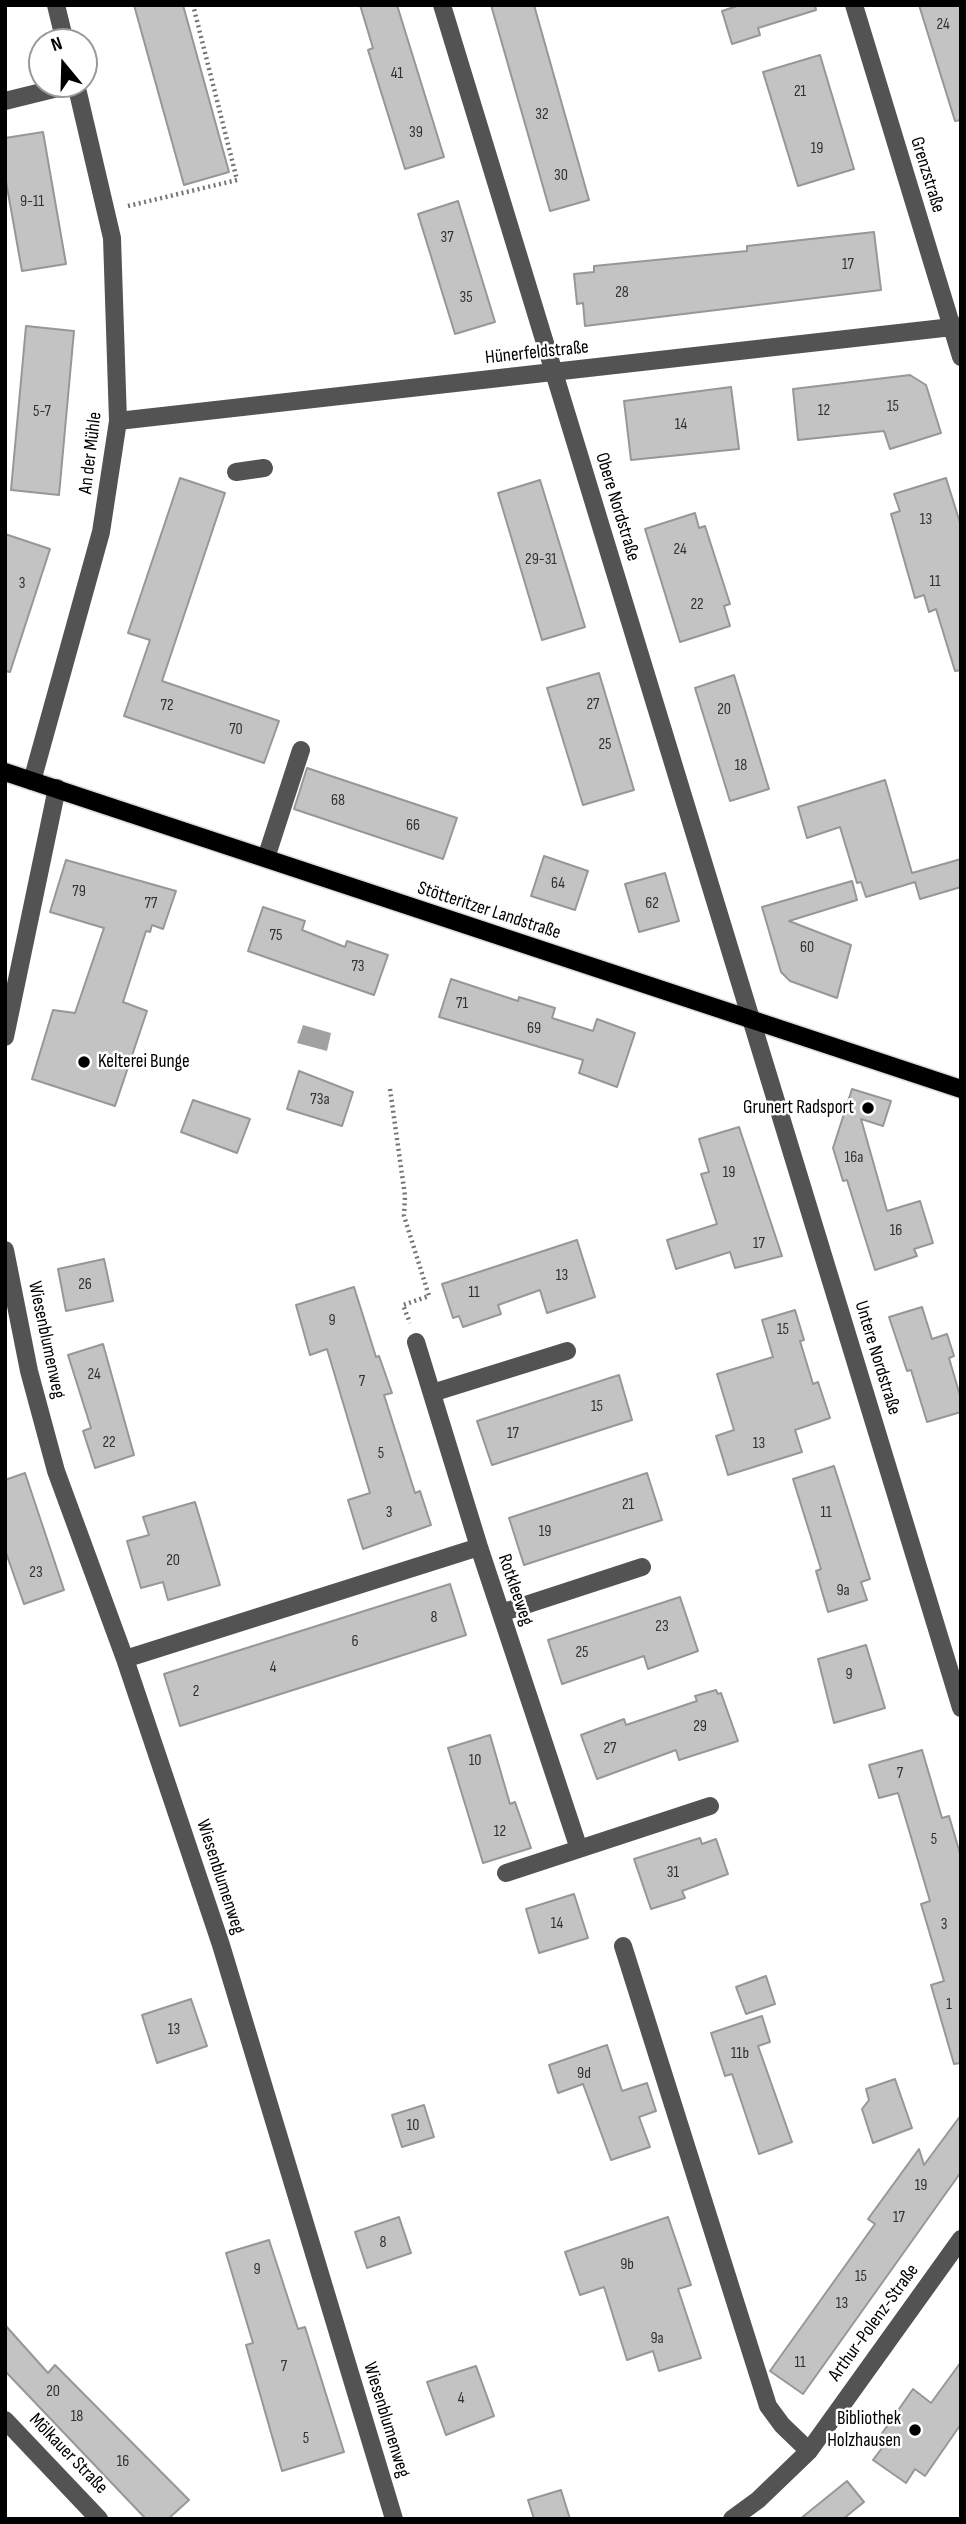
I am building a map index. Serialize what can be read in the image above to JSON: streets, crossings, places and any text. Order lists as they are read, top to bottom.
{
  "streets": {
    "main road": ["Stötteritzer Landstraße"],
    "street": [
      "Grenzstraße",
      "Hünerfeldstraße",
      "An der Mühle",
      "Obere Nordstraße",
      "Wiesenblumenweg",
      "Untere Nordstraße",
      "Rotkleeweg",
      "Arthur-Polenz-Straße",
      "Mölkauer Straße"
    ]
  },
  "crossings": [
    ["Grenzstraße", "Hünerfeldstraße"],
    ["Hünerfeldstraße", "An der Mühle"],
    ["Hünerfeldstraße", "Obere Nordstraße"],
    ["An der Mühle", "Stötteritzer Landstraße"],
    ["Obere Nordstraße", "Stötteritzer Landstraße"],
    ["Obere Nordstraße", "Untere Nordstraße"],
    ["Stötteritzer Landstraße", "Untere Nordstraße"]
  ],
  "places": ["Kelterei Bunge", "Grunert Radsport", "Bibliothek Holzhausen"],
  "house_numbers": [
    "24",
    "41",
    "21",
    "32",
    "39",
    "19",
    "30",
    "9-11",
    "37",
    "17",
    "28",
    "35",
    "15",
    "12",
    "5-7",
    "14",
    "13",
    "24",
    "29-31",
    "11",
    "3",
    "22",
    "27",
    "72",
    "20",
    "70",
    "25",
    "18",
    "68",
    "66",
    "64",
    "79",
    "77",
    "62",
    "75",
    "60",
    "73",
    "71",
    "69",
    "73a",
    "16a",
    "19",
    "16",
    "17",
    "13",
    "26",
    "11",
    "9",
    "15",
    "24",
    "7",
    "15",
    "17",
    "22",
    "13",
    "5",
    "21",
    "3",
    "11",
    "19",
    "20",
    "23",
    "9a",
    "8",
    "23",
    "6",
    "25",
    "4",
    "9",
    "2",
    "29",
    "27",
    "10",
    "7",
    "12",
    "5",
    "31",
    "14",
    "3",
    "1",
    "13",
    "11b",
    "9d",
    "10",
    "19",
    "17",
    "8",
    "9b",
    "9",
    "15",
    "13",
    "9a",
    "11",
    "7",
    "20",
    "4",
    "18",
    "5",
    "16"
  ],
  "north": "top"
}
